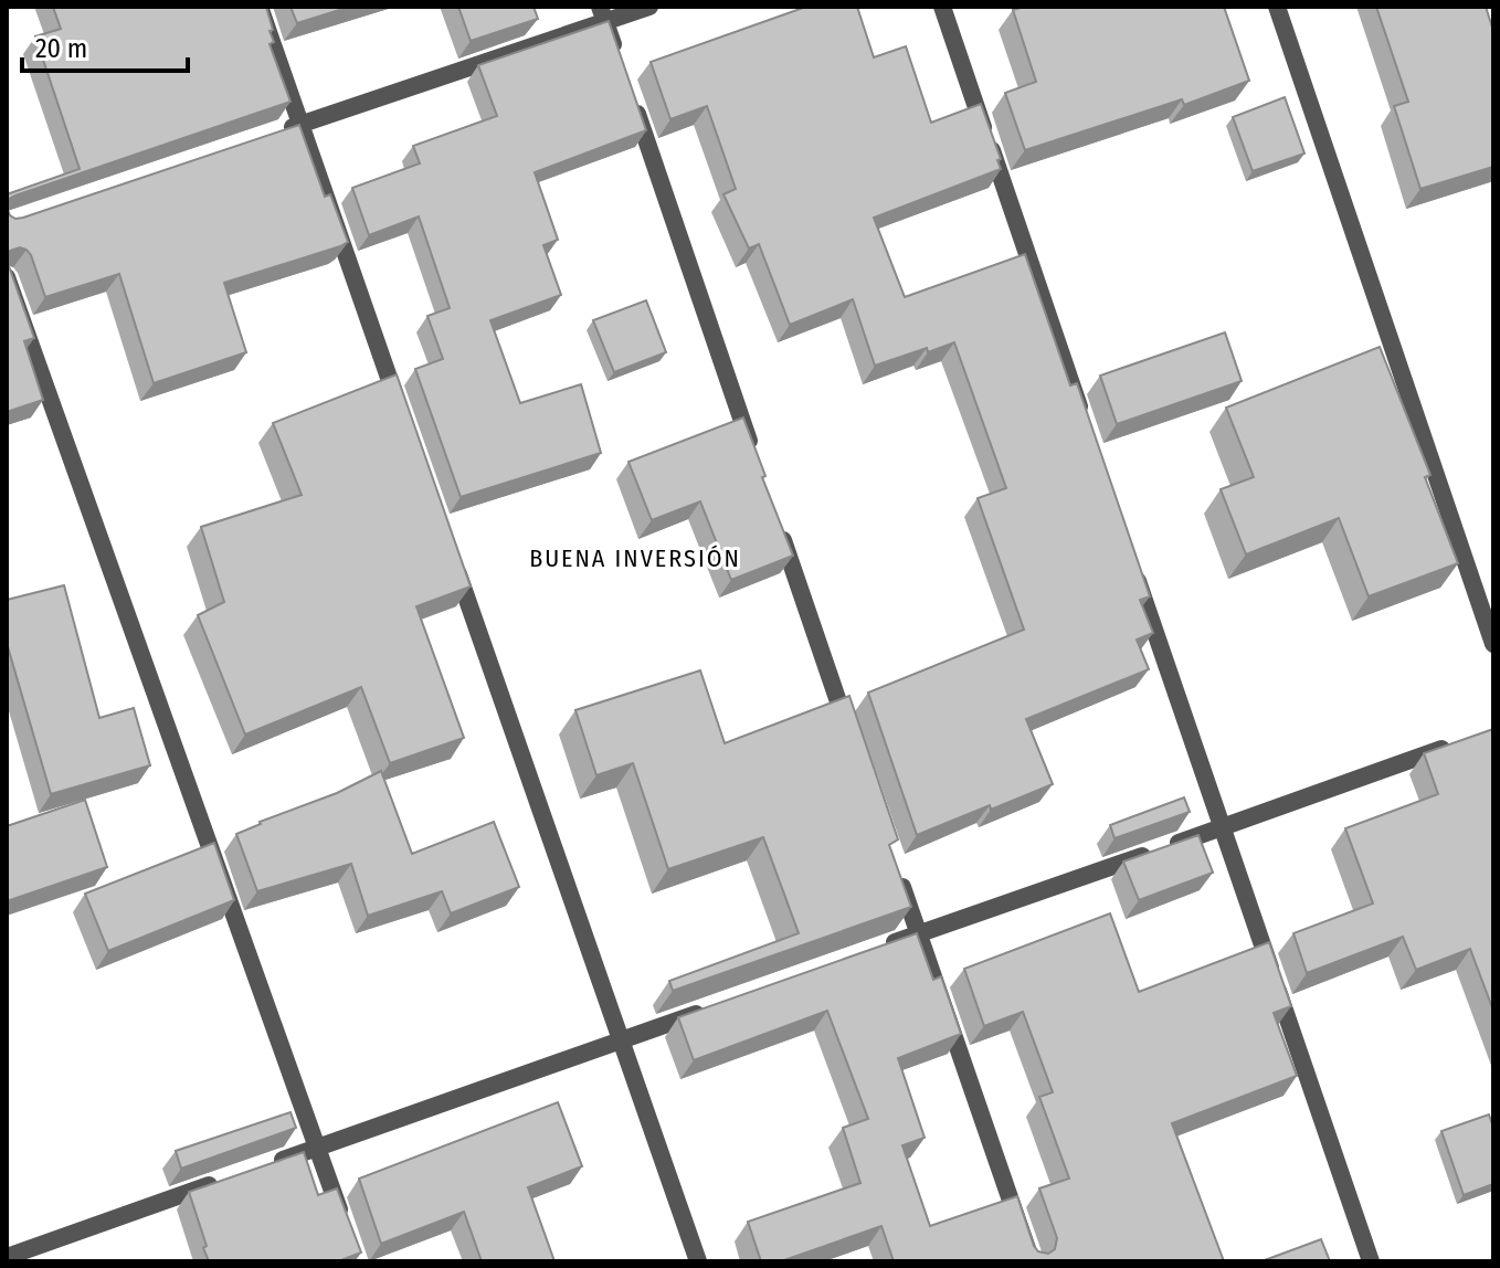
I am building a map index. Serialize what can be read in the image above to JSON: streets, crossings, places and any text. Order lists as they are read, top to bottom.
{
  "districts": ["BUENA INVERSIÓN"],
  "scale_bar": "20 m"
}
